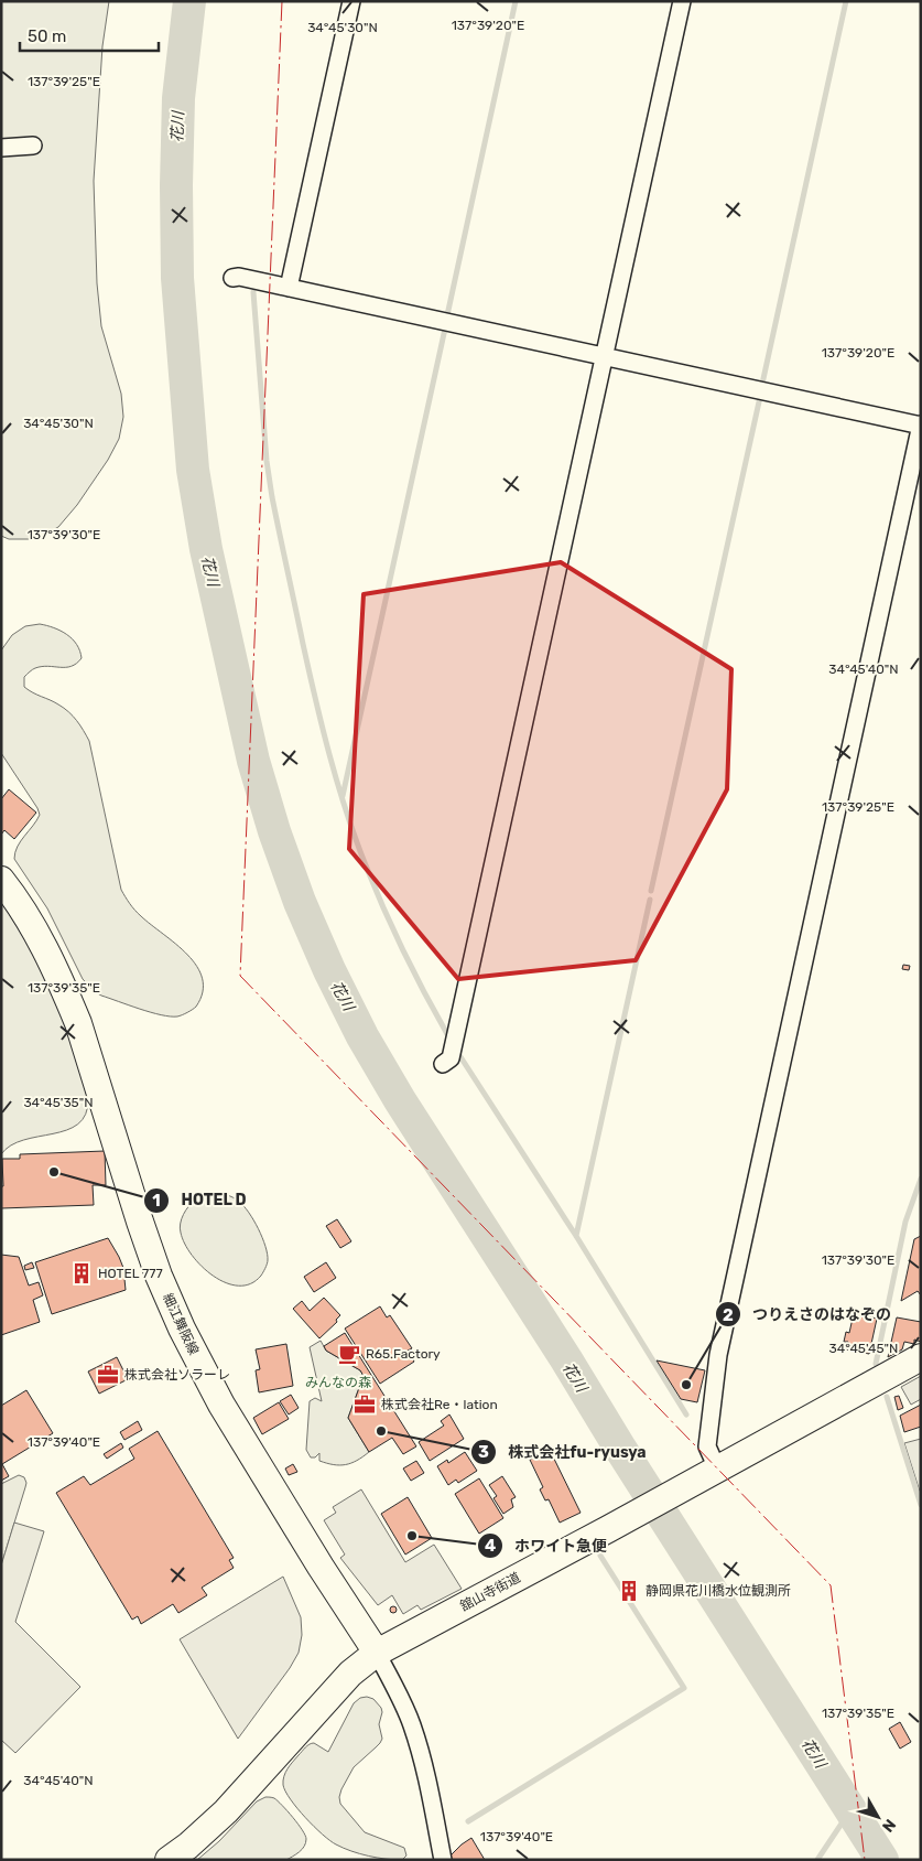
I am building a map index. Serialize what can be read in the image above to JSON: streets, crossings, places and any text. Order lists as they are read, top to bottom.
{
  "streets": {
    "main road": ["細江舞阪線", "舘山寺街道"]
  },
  "crossings": [
    ["細江舞阪線", "舘山寺街道"]
  ],
  "water": ["花川"],
  "parks": ["みんなの森"],
  "places": {
    "other": [
      "HOTEL D",
      "つりえさのはなぞの",
      "株式会社fu-ryusya",
      "ホワイト急便"
    ],
    "building": ["HOTEL 777", "静岡県花川橋水位観測所"],
    "cafe": ["R65.Factory"],
    "office": ["株式会社ソラーレ", "株式会社Re・lation"]
  },
  "scale_bar": "50 m",
  "north": "bottom right",
  "coordinates": [
    "137°39'20\"E",
    "34°45'30\"N",
    "137°39'25\"E",
    "137°39'30\"E",
    "34°45'40\"N",
    "137°39'35\"E",
    "34°45'35\"N",
    "34°45'45\"N",
    "137°39'40\"E"
  ]
}
